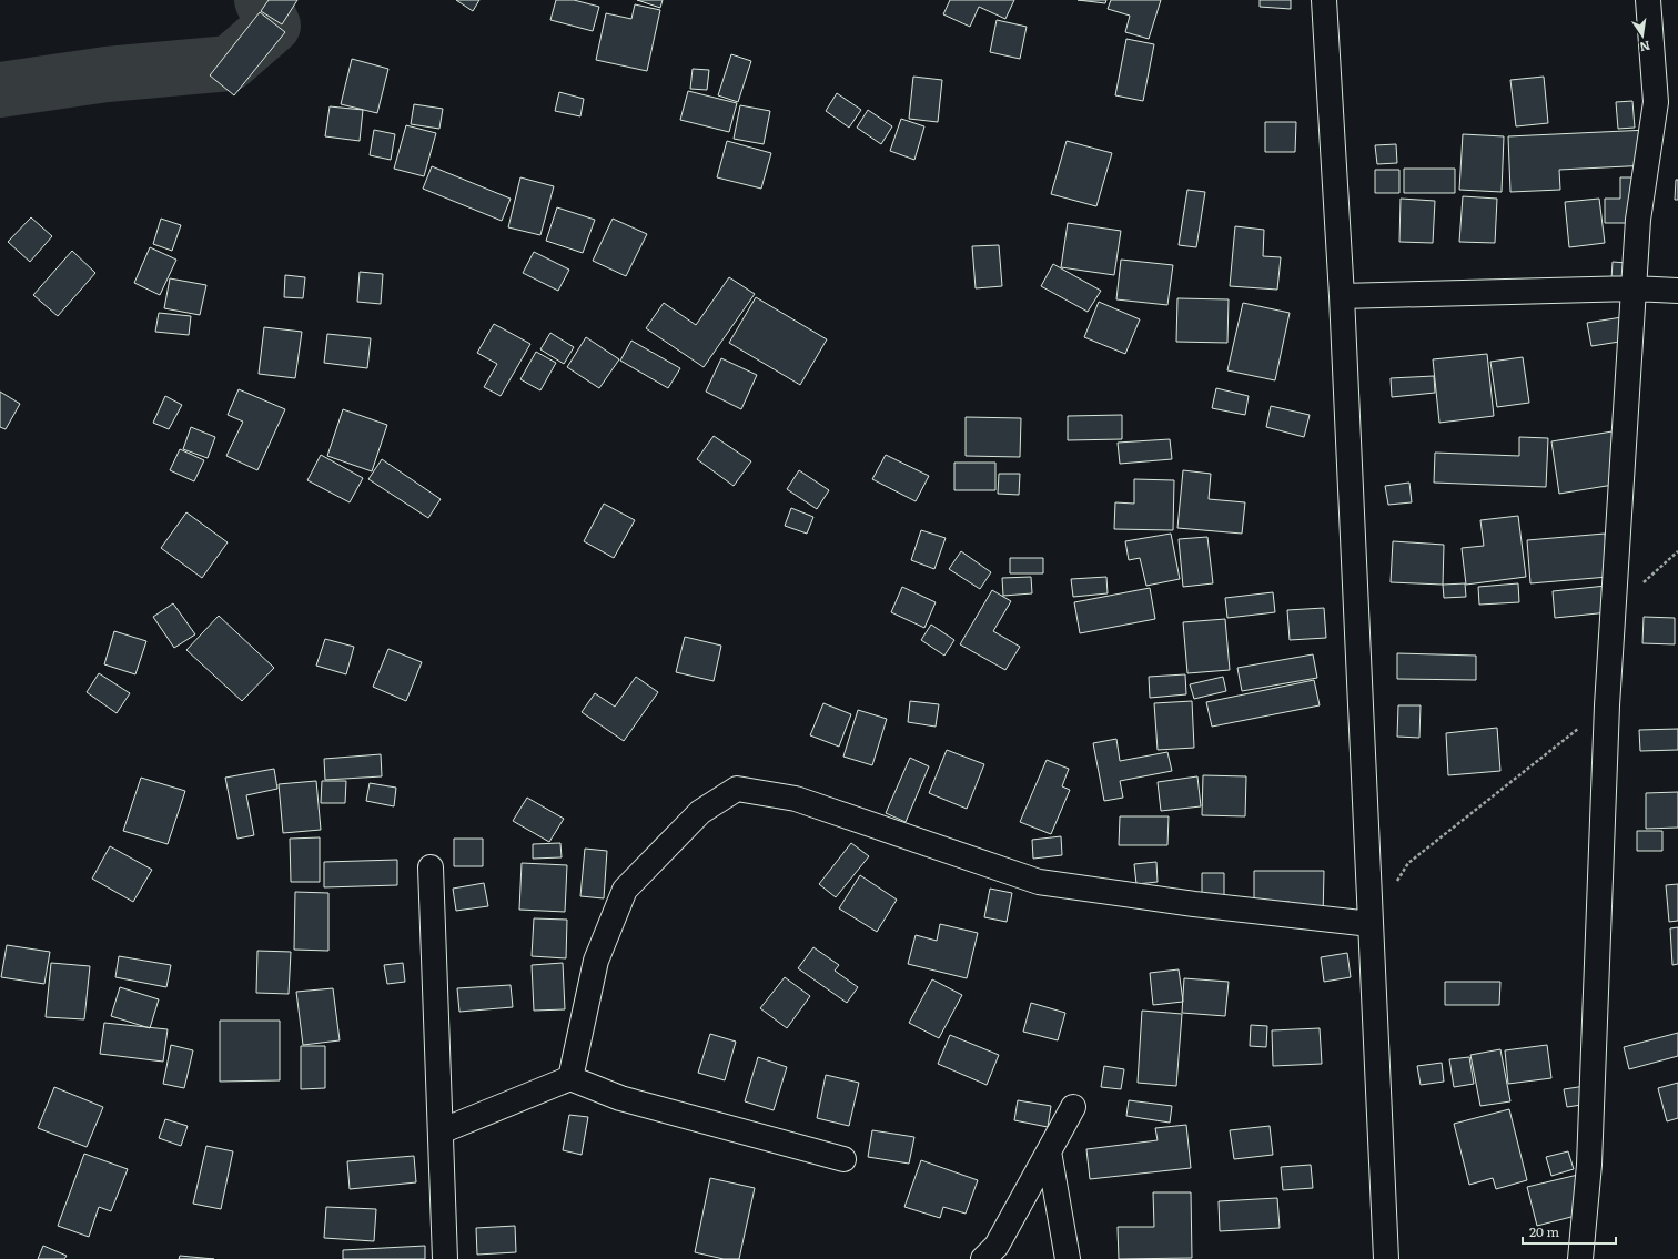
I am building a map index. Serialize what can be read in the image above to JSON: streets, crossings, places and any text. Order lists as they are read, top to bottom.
{
  "scale_bar": "20 m",
  "north": "bottom"
}
